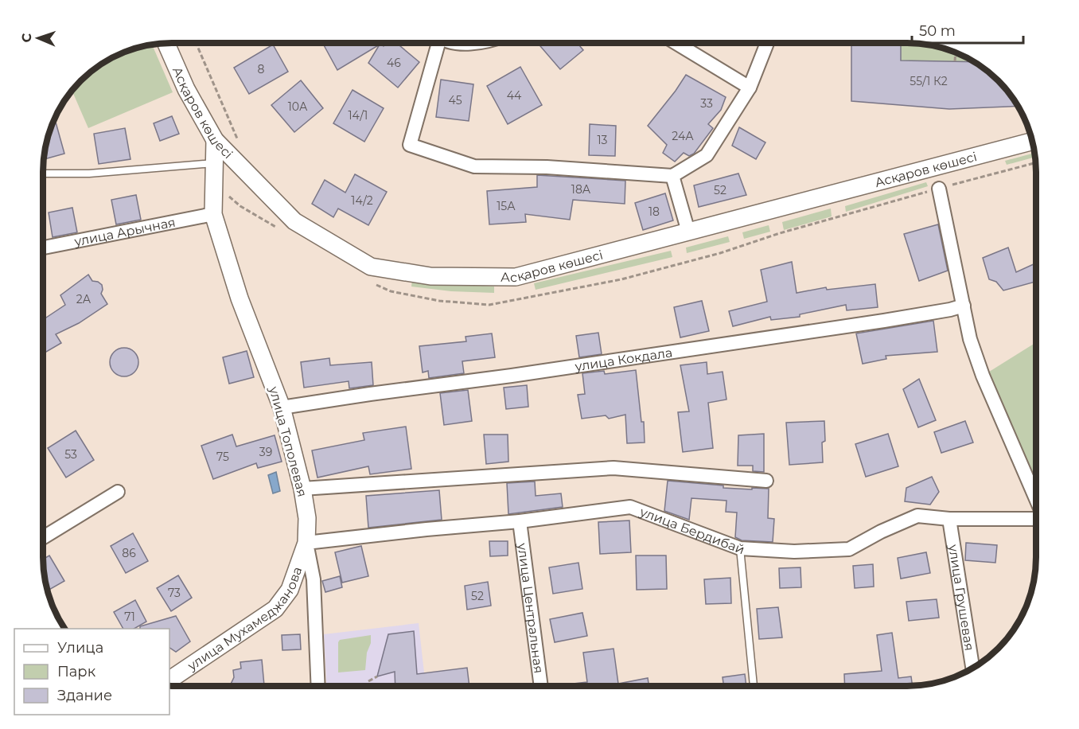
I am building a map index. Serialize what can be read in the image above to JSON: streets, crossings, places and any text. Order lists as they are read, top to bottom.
{
  "streets": {
    "street": [
      "Асқаров көшесі",
      "улица Арычная",
      "улица Кокдала",
      "улица Тополевая",
      "улица Бердибай",
      "улица Грушевая",
      "улица Центральная",
      "улица Мухамеджанова"
    ]
  },
  "crossings": [
    ["Асқаров көшесі", "улица Тополевая"],
    ["улица Арычная", "улица Тополевая"],
    ["улица Кокдала", "улица Тополевая"],
    ["улица Тополевая", "улица Бердибай"],
    ["улица Тополевая", "улица Мухамеджанова"],
    ["улица Бердибай", "улица Грушевая"],
    ["улица Бердибай", "улица Центральная"],
    ["улица Бердибай", "улица Мухамеджанова"]
  ],
  "house_numbers": [
    "46",
    "8",
    "55/1 К2",
    "44",
    "45",
    "33",
    "10А",
    "14/1",
    "24А",
    "13",
    "18А",
    "52",
    "14/2",
    "15А",
    "18",
    "2А",
    "39",
    "53",
    "75",
    "86",
    "73",
    "52",
    "71"
  ],
  "legend": ["Улица", "Парк", "Здание"],
  "scale_bar": "50 m",
  "north": "left"
}
